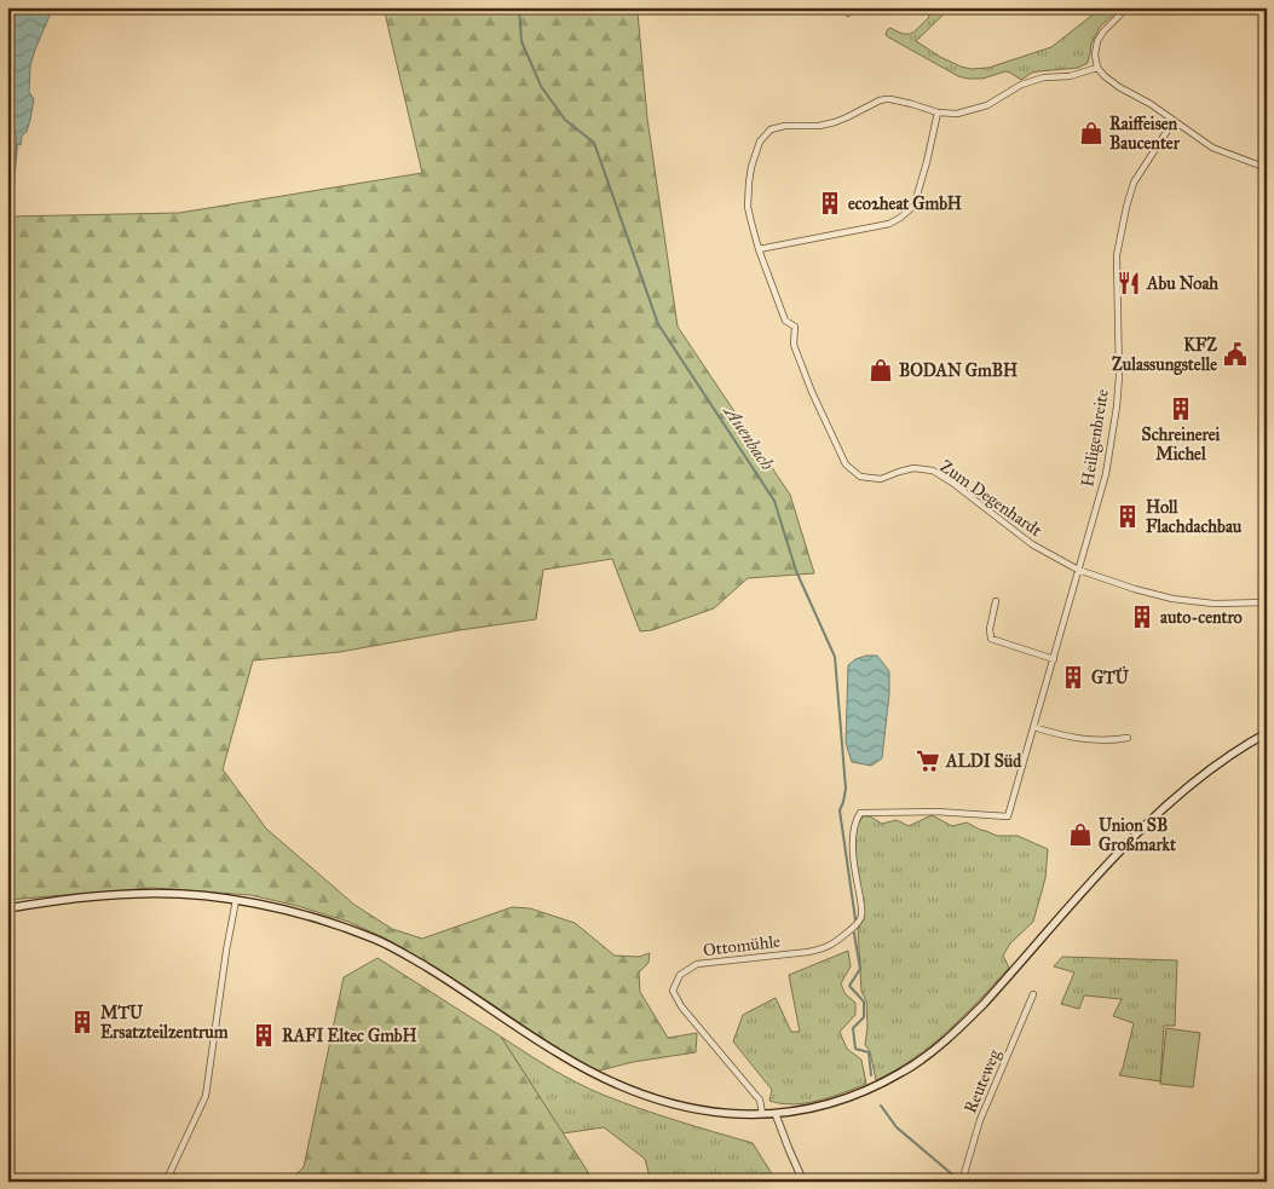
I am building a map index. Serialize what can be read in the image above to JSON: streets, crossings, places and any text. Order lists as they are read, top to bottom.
{
  "streets": {
    "street": [
      "Heiligenbreite",
      "Zum Degenhardt",
      "Ottomühle",
      "Reuteweg"
    ]
  },
  "crossings": [
    ["Heiligenbreite", "Zum Degenhardt"],
    ["Heiligenbreite", "Ottomühle"]
  ],
  "water": ["Auenbach"],
  "places": {
    "shop": ["Raiffeisen Baucenter", "BODAN GmBH", "Union SB Großmarkt"],
    "building": [
      "eco2heat GmbH",
      "Schreinerei Michel",
      "Holl Flachdachbau",
      "auto-centro",
      "GTÜ",
      "MTU Ersatzteilzentrum",
      "RAFI Eltec GmbH"
    ],
    "restaurant": ["Abu Noah"],
    "public building": ["KFZ Zulassungstelle"],
    "supermarket": ["ALDI Süd"]
  }
}
